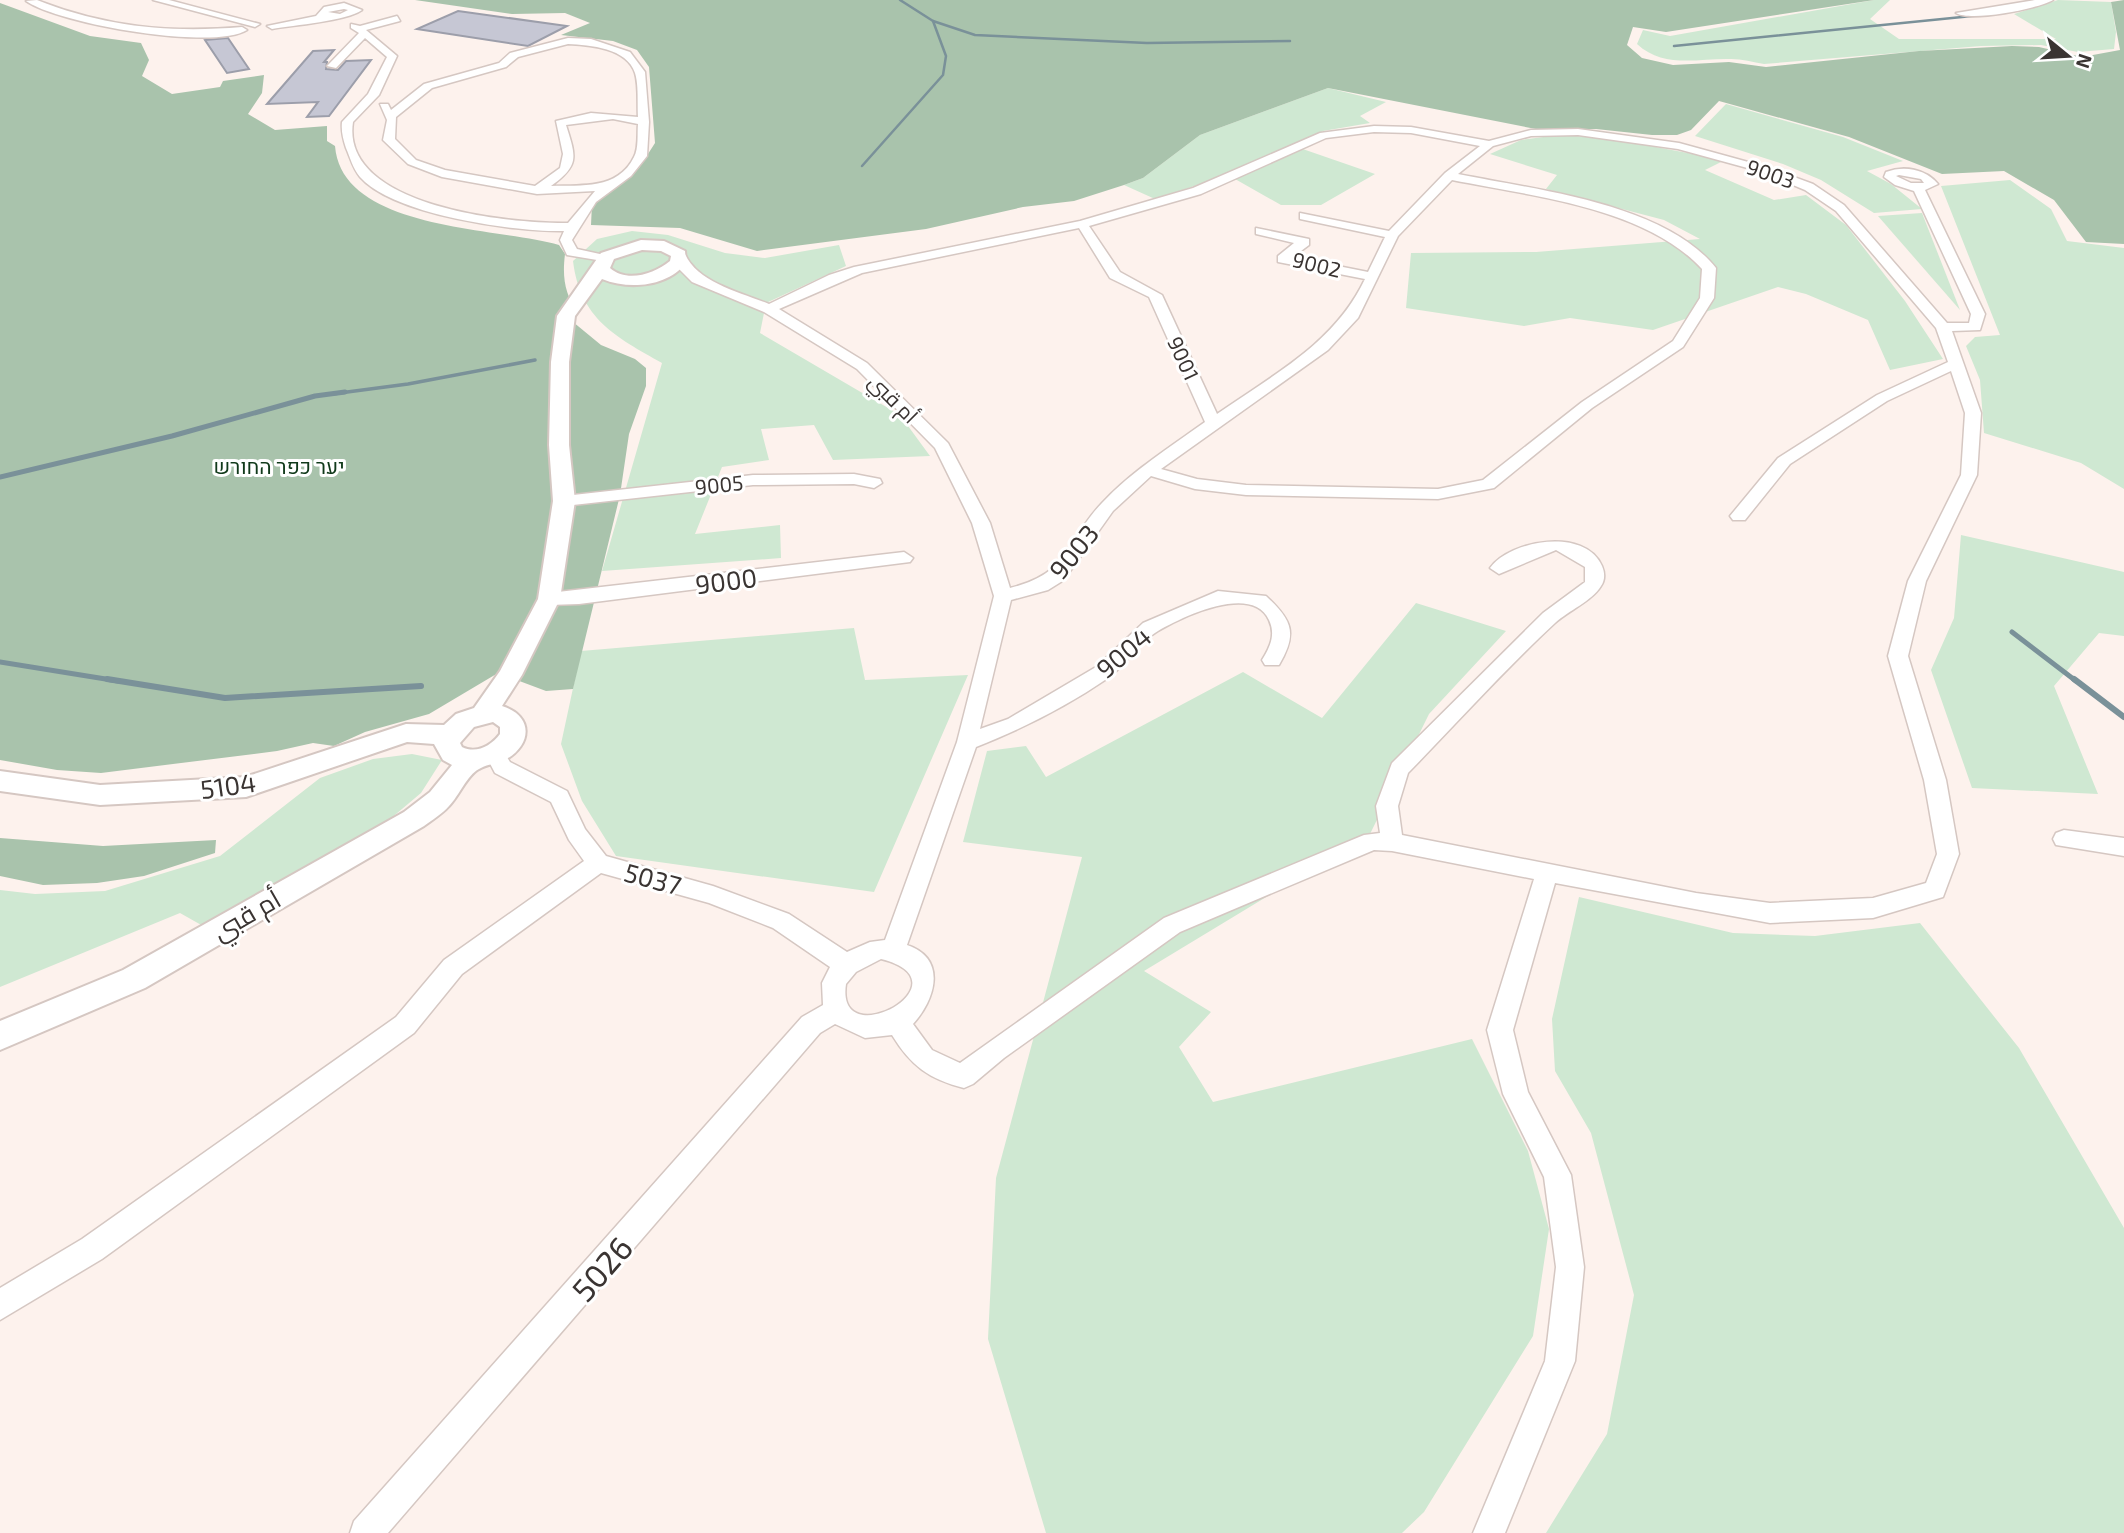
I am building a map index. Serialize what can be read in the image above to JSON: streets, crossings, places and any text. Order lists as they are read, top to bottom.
{
  "streets": {
    "street": [
      "9003",
      "9002",
      "9001",
      "أم قبي",
      "9005",
      "9000",
      "9004",
      "5104",
      "5037",
      "5026"
    ]
  },
  "crossings": [
    ["9003", "9002"],
    ["9003", "9001"],
    ["9003", "أم قبي"],
    ["أم قبي", "5104"],
    ["أم قبي", "5037"],
    ["5104", "5037"],
    ["5037", "5026"]
  ],
  "parks": ["יער כפר החורש"],
  "north": "right"
}
